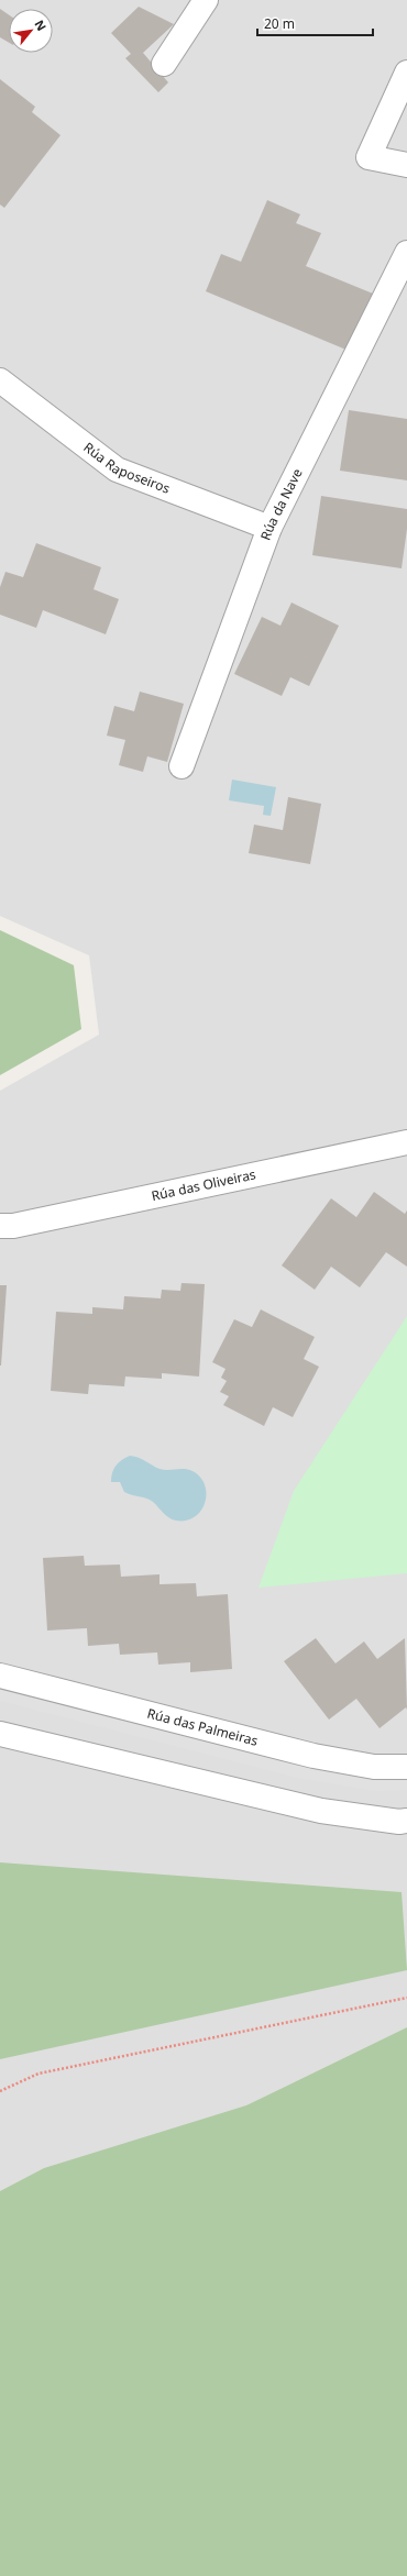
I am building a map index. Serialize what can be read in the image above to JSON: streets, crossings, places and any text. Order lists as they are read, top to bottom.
{
  "streets": {
    "street": [
      "Rúa Raposeiros",
      "Rúa da Nave",
      "Rúa das Oliveiras",
      "Rúa das Palmeiras"
    ]
  },
  "crossings": [
    ["Rúa Raposeiros", "Rúa da Nave"]
  ],
  "scale_bar": "20 m",
  "north": "top right"
}
